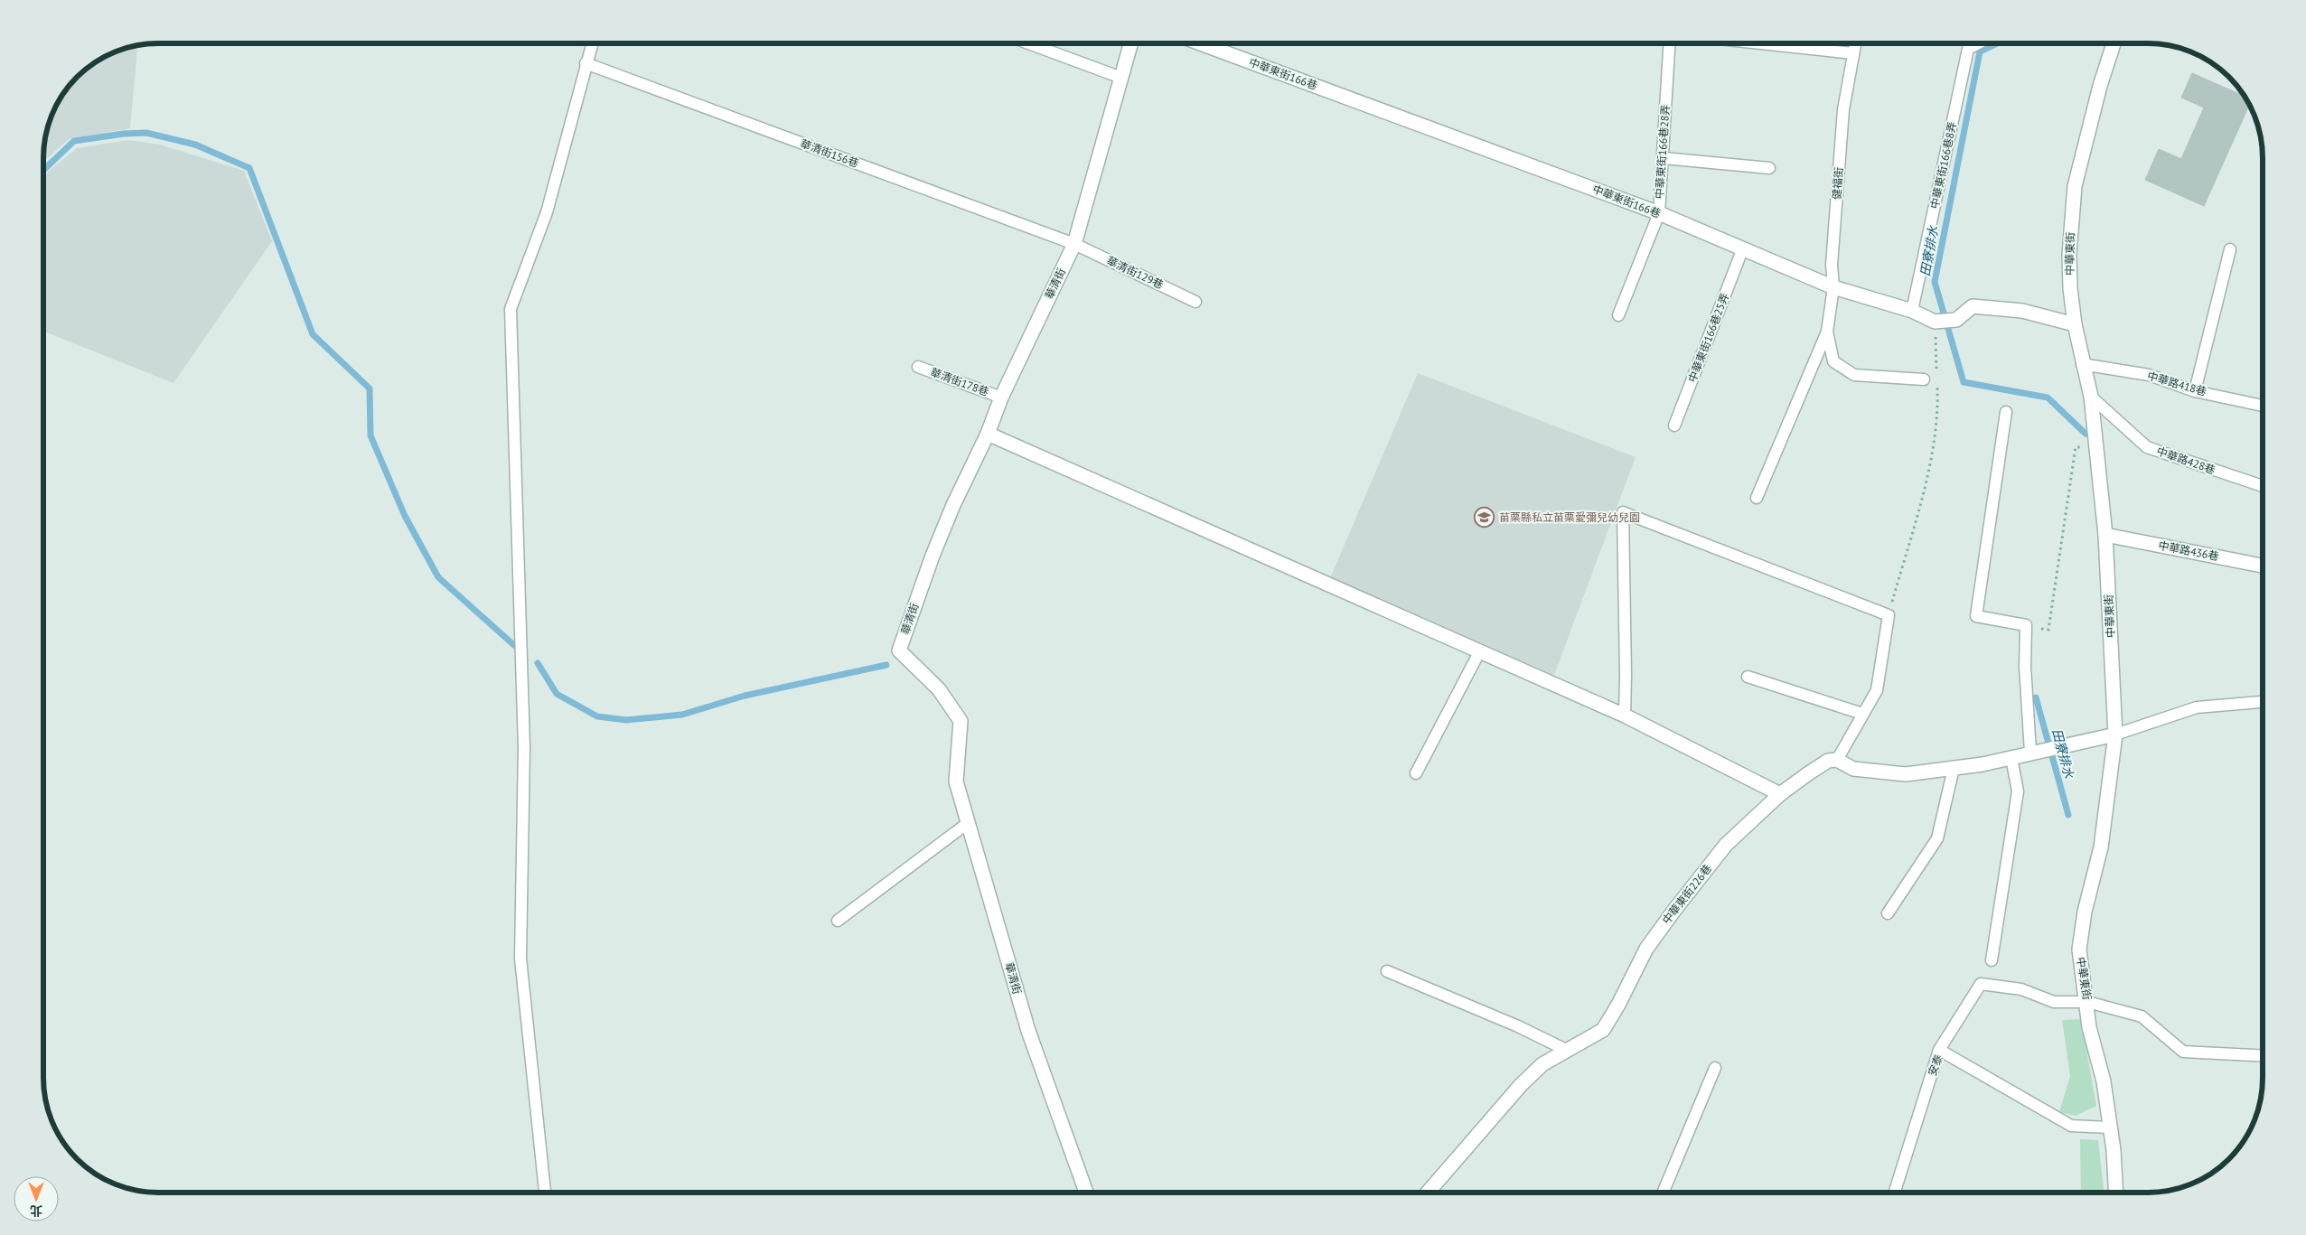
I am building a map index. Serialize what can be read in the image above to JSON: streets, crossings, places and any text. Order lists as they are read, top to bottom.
{
  "streets": {
    "street": [
      "中華東街166巷",
      "中華東街",
      "華清街",
      "中華路436巷",
      "中華東街226巷"
    ],
    "lane": [
      "中華東街166巷28弄",
      "華清街156巷",
      "中華東街166巷8弄",
      "健福街",
      "華清街129巷",
      "中華東街166巷25弄",
      "華清街178巷",
      "中華路418巷",
      "中華路428巷",
      "安泰"
    ]
  },
  "crossings": [
    ["中華東街166巷", "中華東街166巷28弄"],
    ["中華東街166巷", "中華東街166巷8弄"],
    ["中華東街166巷", "健福街"],
    ["中華東街166巷", "中華東街166巷25弄"],
    ["華清街156巷", "華清街129巷"],
    ["華清街156巷", "華清街"],
    ["中華東街", "中華路418巷"],
    ["中華東街", "中華路428巷"],
    ["中華東街", "中華路436巷"],
    ["中華東街", "安泰"],
    ["華清街129巷", "華清街"],
    ["華清街", "華清街178巷"]
  ],
  "water": ["田寮排水"],
  "places": {
    "school or university": ["苗栗縣私立苗栗愛彌兒幼兒園"]
  },
  "north": "bottom"
}
